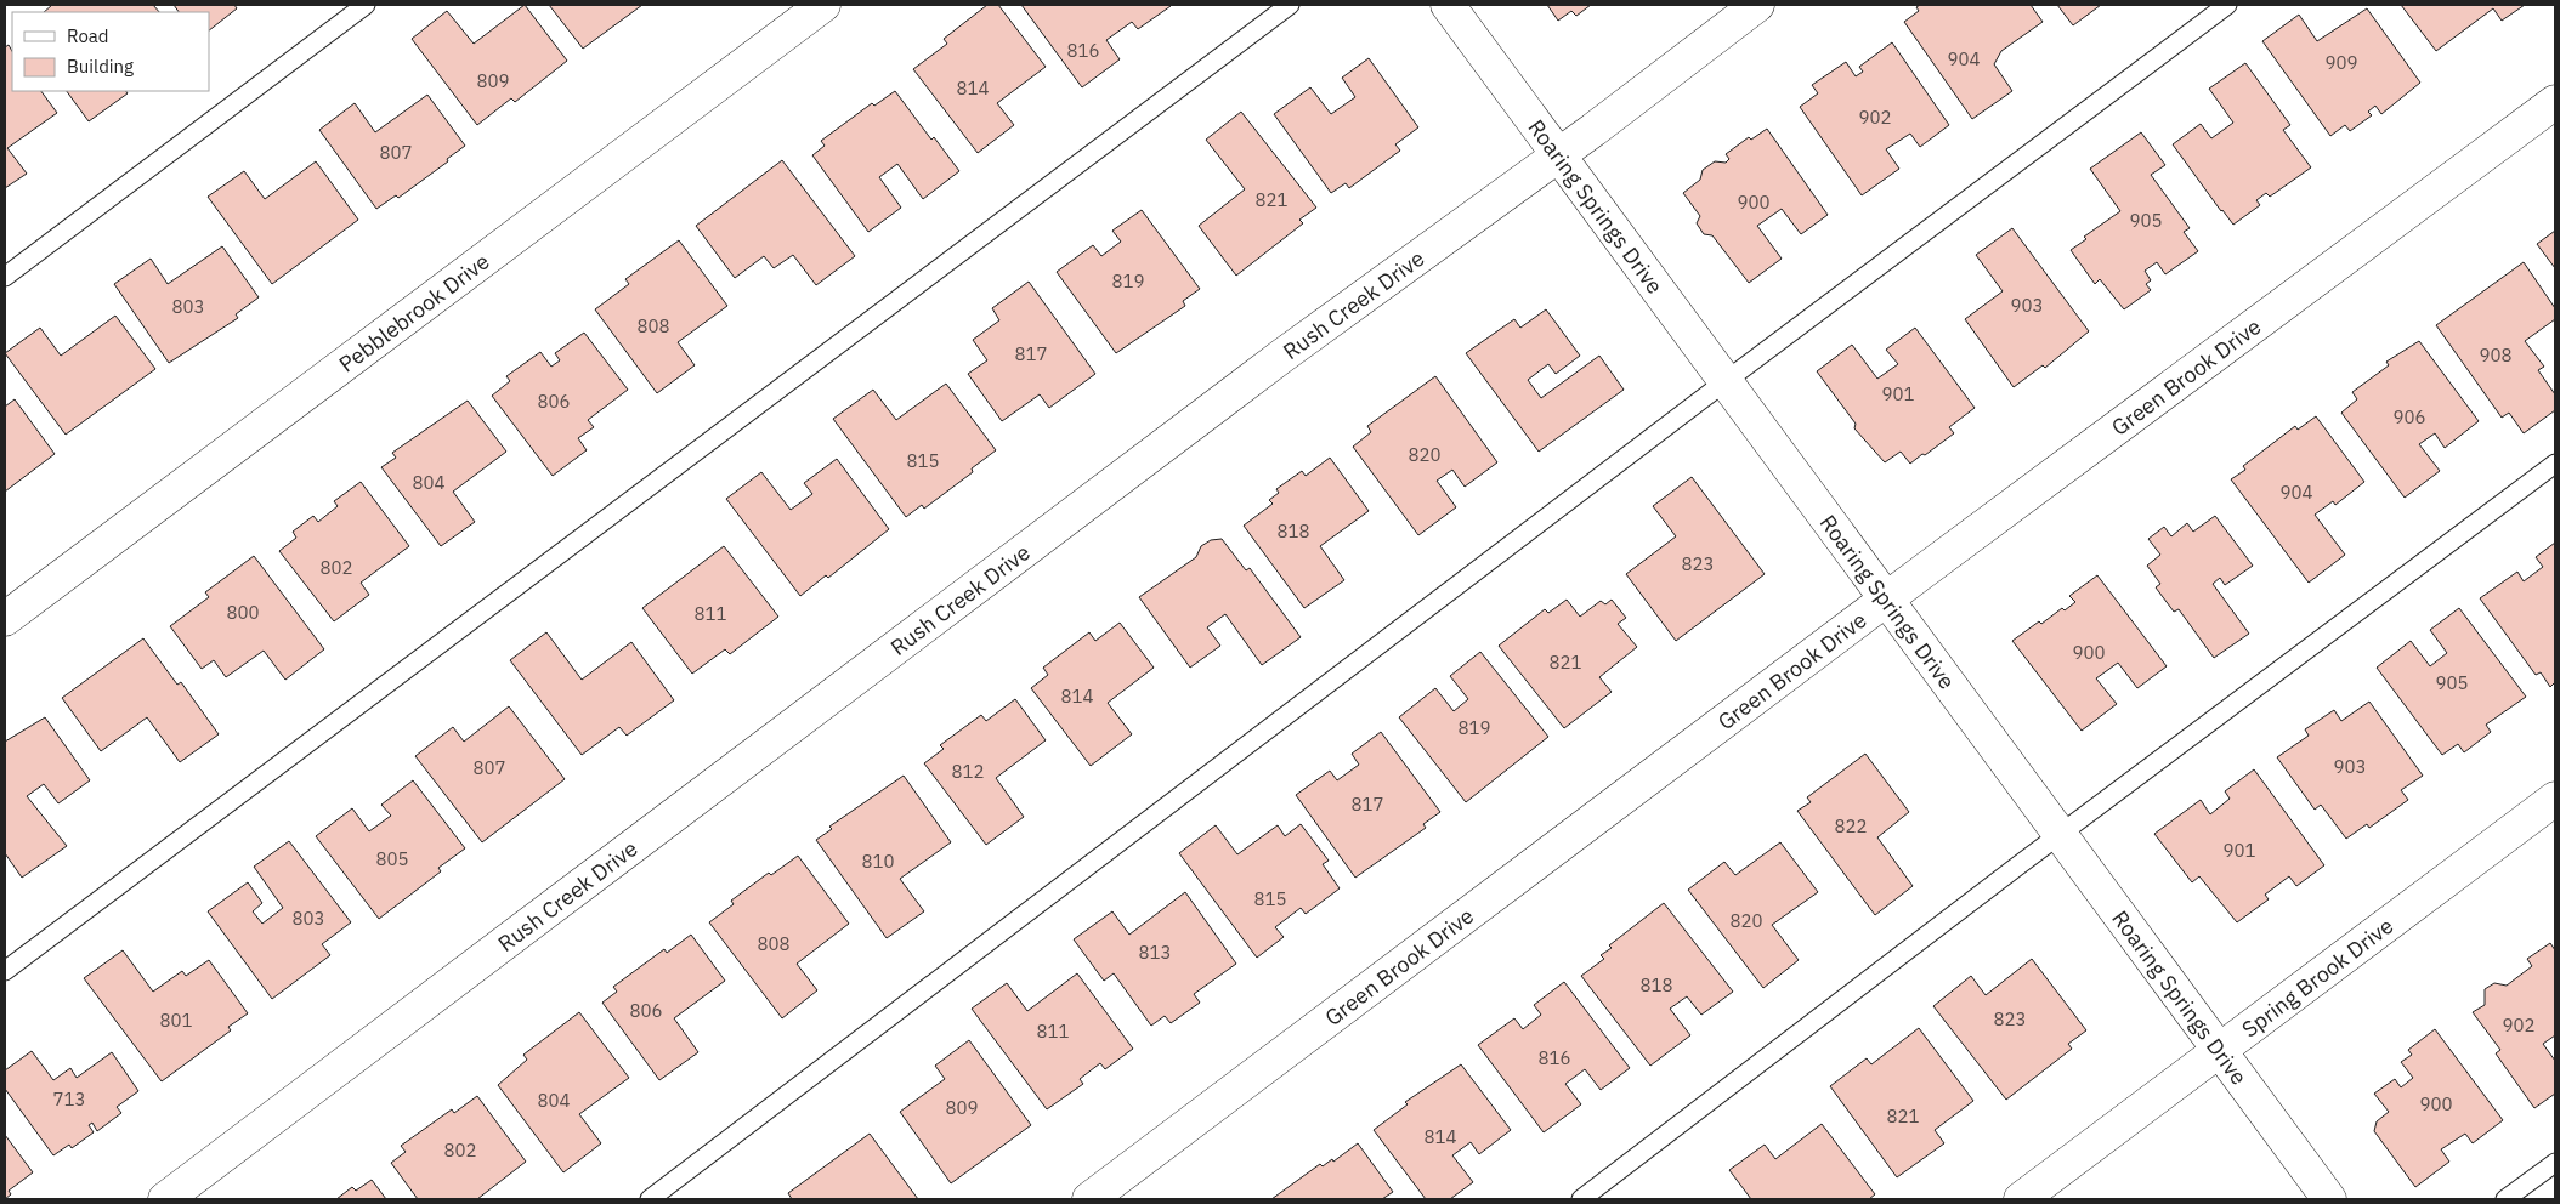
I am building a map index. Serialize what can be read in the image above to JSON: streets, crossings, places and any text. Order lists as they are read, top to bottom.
{
  "streets": {
    "street": [
      "Roaring Springs Drive",
      "Rush Creek Drive",
      "Pebblebrook Drive",
      "Green Brook Drive",
      "Spring Brook Drive"
    ]
  },
  "crossings": [
    ["Roaring Springs Drive", "Rush Creek Drive"],
    ["Roaring Springs Drive", "Green Brook Drive"],
    ["Roaring Springs Drive", "Spring Brook Drive"]
  ],
  "house_numbers": [
    "816",
    "904",
    "909",
    "809",
    "814",
    "902",
    "807",
    "821",
    "900",
    "905",
    "819",
    "903",
    "803",
    "808",
    "817",
    "908",
    "901",
    "806",
    "906",
    "820",
    "815",
    "804",
    "904",
    "818",
    "823",
    "802",
    "800",
    "811",
    "900",
    "821",
    "905",
    "814",
    "819",
    "903",
    "807",
    "812",
    "817",
    "822",
    "901",
    "805",
    "810",
    "815",
    "803",
    "820",
    "808",
    "813",
    "818",
    "806",
    "823",
    "801",
    "902",
    "811",
    "816",
    "713",
    "804",
    "900",
    "809",
    "821",
    "814",
    "802"
  ],
  "legend": ["Road", "Building"]
}
